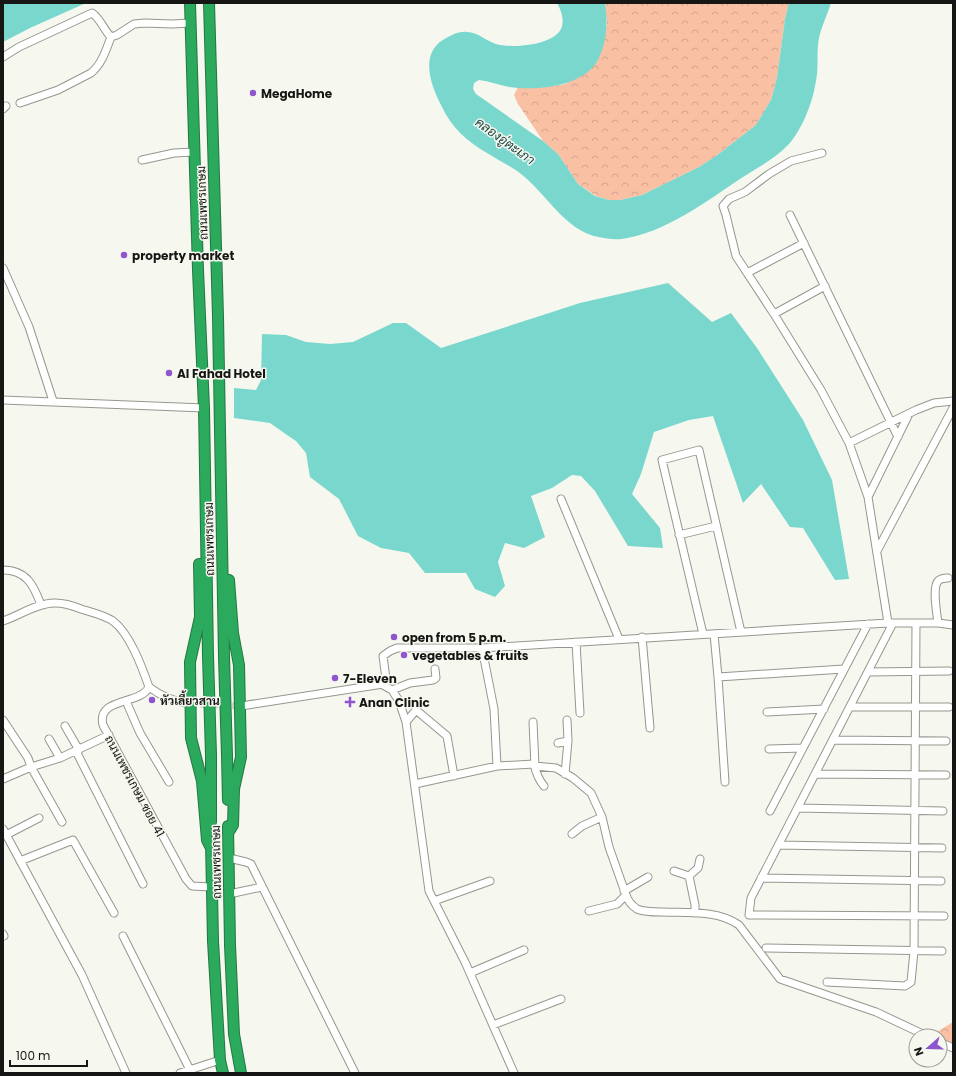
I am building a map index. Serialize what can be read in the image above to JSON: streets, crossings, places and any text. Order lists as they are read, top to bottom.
{
  "streets": {
    "highway": ["ถนนเพชรเกษม"],
    "street": ["ถนนเพชรเกษม ซอย 41"]
  },
  "crossings": [
    ["ถนนเพชรเกษม", "ถนนเพชรเกษม ซอย 41"]
  ],
  "water": ["คลองอู่ตะเภา"],
  "places": {
    "other": [
      "MegaHome",
      "property market",
      "Al Fahad Hotel",
      "open from 5 p.m.",
      "vegetables & fruits",
      "7-Eleven",
      "หัวเลี้ยวสาน"
    ],
    "health": ["Anan Clinic"]
  },
  "scale_bar": "100 m",
  "north": "left"
}
